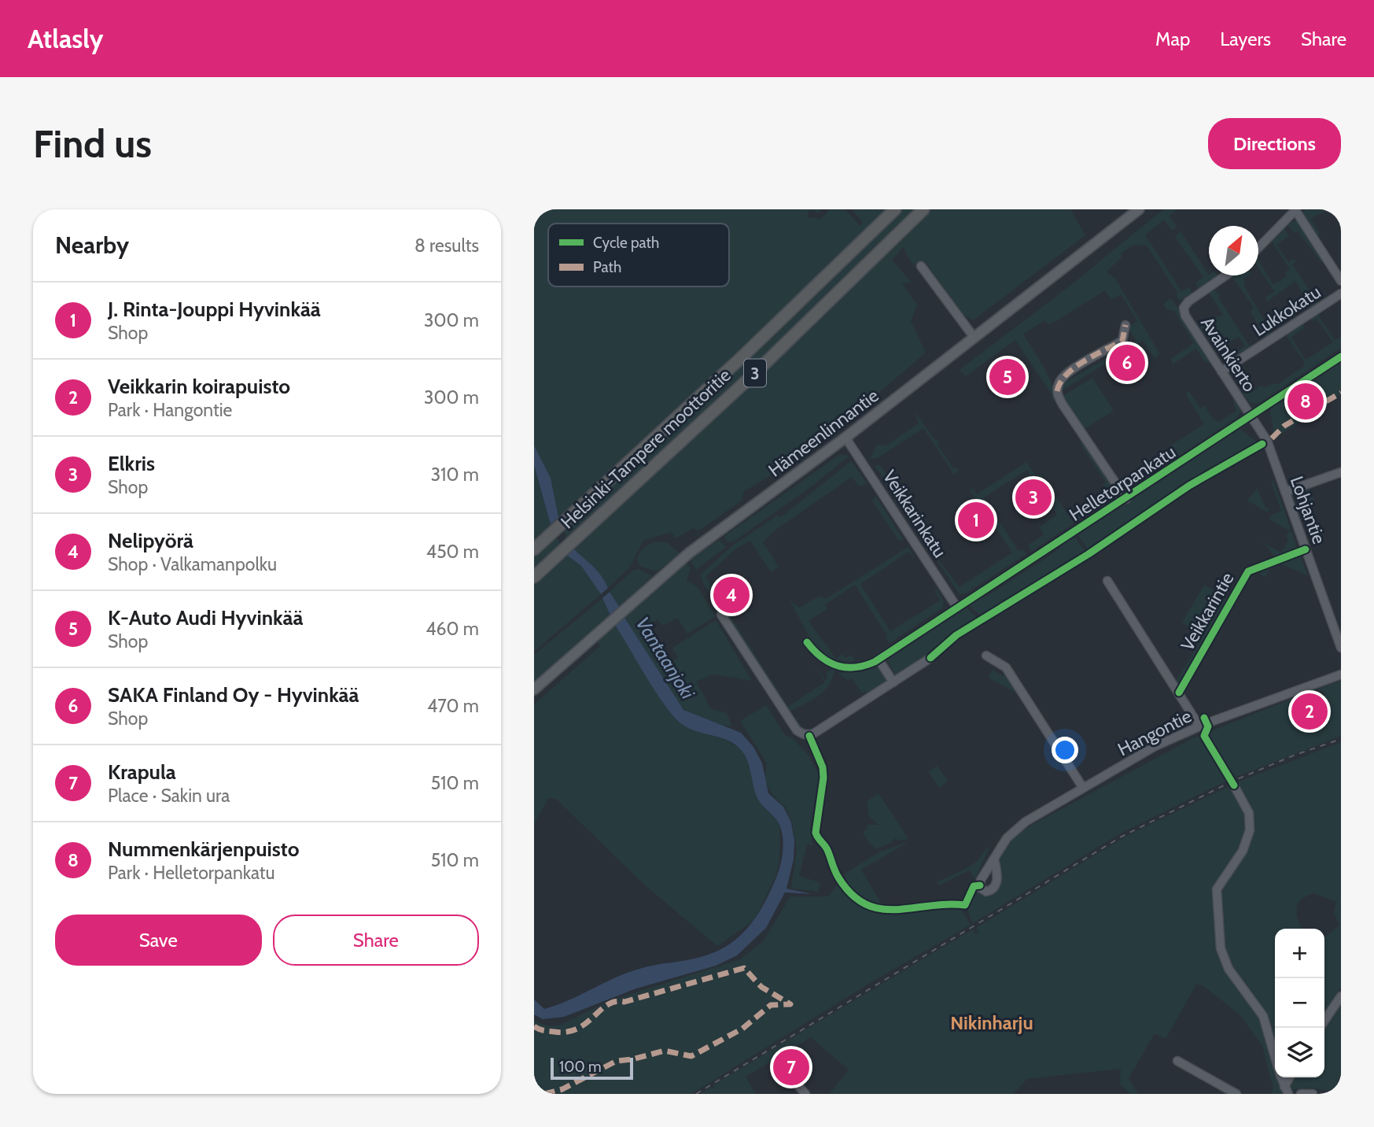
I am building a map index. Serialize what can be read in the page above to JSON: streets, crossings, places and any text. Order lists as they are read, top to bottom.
{
  "streets": {
    "highway": ["3", "Helsinki-Tampere moottoritie"],
    "main road": ["Hämeenlinnantie"],
    "street": [
      "Lukkokatu",
      "Avainkierto",
      "Helletorpankatu",
      "Lohjantie",
      "Veikkarinkatu",
      "Hangontie"
    ],
    "cycle path": ["Veikkarintie"]
  },
  "crossings": [
    ["Lukkokatu", "Avainkierto"],
    ["Avainkierto", "Helletorpankatu"],
    ["Avainkierto", "Lohjantie"],
    ["Hämeenlinnantie", "Veikkarinkatu"],
    ["Helletorpankatu", "Lohjantie"],
    ["Helletorpankatu", "Veikkarinkatu"]
  ],
  "districts": ["Nikinharju"],
  "water": ["Vantaanjoki"],
  "legend": ["Cycle path", "Path"],
  "scale_bar": "100 m",
  "north": "top right",
  "page": {
    "header": "Atlasly",
    "nav": ["Map", "Layers", "Share"],
    "buttons": [
      "Directions",
      ["Save", "Share"]
    ],
    "title": "Find us",
    "heading": ["Nearby", "8 results"],
    "list": [
      {
        "mark": "1",
        "name": "J. Rinta-Jouppi Hyvinkää",
        "note": "Shop",
        "value": "300 m"
      },
      {
        "mark": "2",
        "name": "Veikkarin koirapuisto",
        "note": "Park · Hangontie",
        "value": "300 m"
      },
      {
        "mark": "3",
        "name": "Elkris",
        "note": "Shop",
        "value": "310 m"
      },
      {
        "mark": "4",
        "name": "Nelipyörä",
        "note": "Shop · Valkamanpolku",
        "value": "450 m"
      },
      {
        "mark": "5",
        "name": "K-Auto Audi Hyvinkää",
        "note": "Shop",
        "value": "460 m"
      },
      {
        "mark": "6",
        "name": "SAKA Finland Oy - Hyvinkää",
        "note": "Shop",
        "value": "470 m"
      },
      {
        "mark": "7",
        "name": "Krapula",
        "note": "Place · Sakin ura",
        "value": "510 m"
      },
      {
        "mark": "8",
        "name": "Nummenkärjenpuisto",
        "note": "Park · Helletorpankatu",
        "value": "510 m"
      }
    ],
    "pins": [
      "6",
      "5",
      "8",
      "3",
      "1",
      "4",
      "2",
      "7"
    ],
    "map_buttons": ["+", "−"],
    "scale": "100 m"
  }
}
